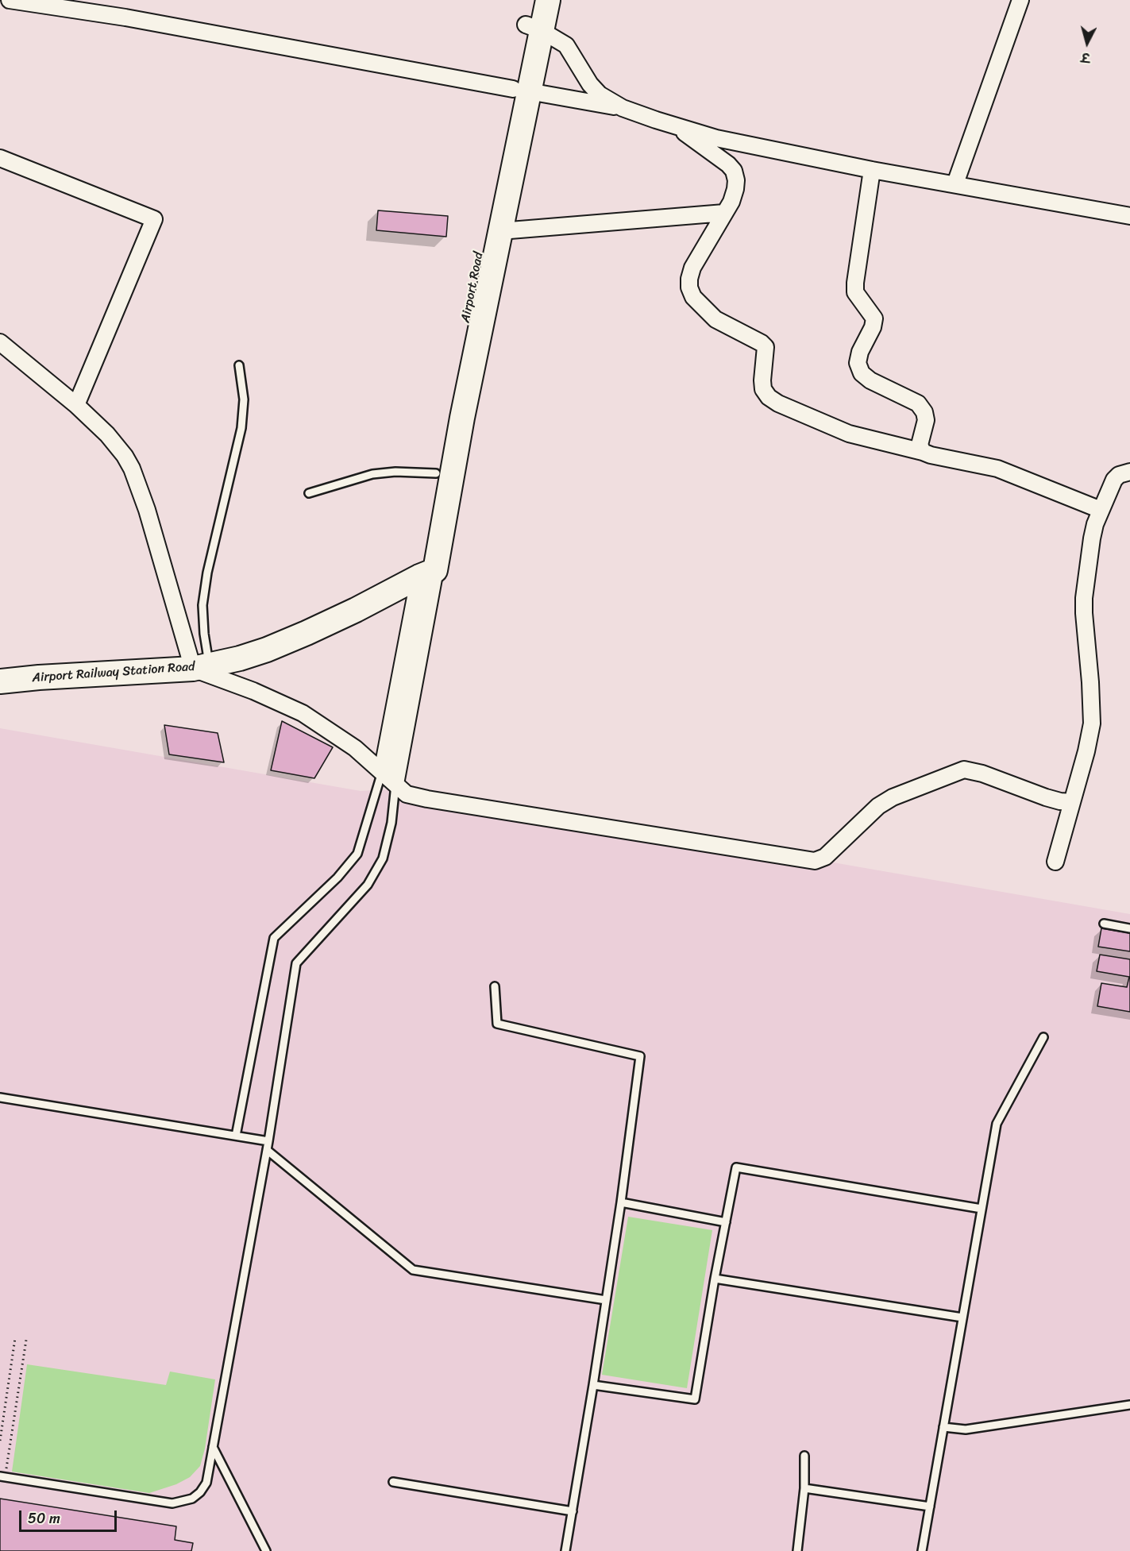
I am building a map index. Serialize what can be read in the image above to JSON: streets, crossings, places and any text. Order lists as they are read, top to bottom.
{
  "streets": {
    "main road": ["Airport Road", "Airport Railway Station Road"]
  },
  "crossings": [
    ["Airport Road", "Airport Railway Station Road"]
  ],
  "scale_bar": "50 m",
  "north": "bottom"
}
